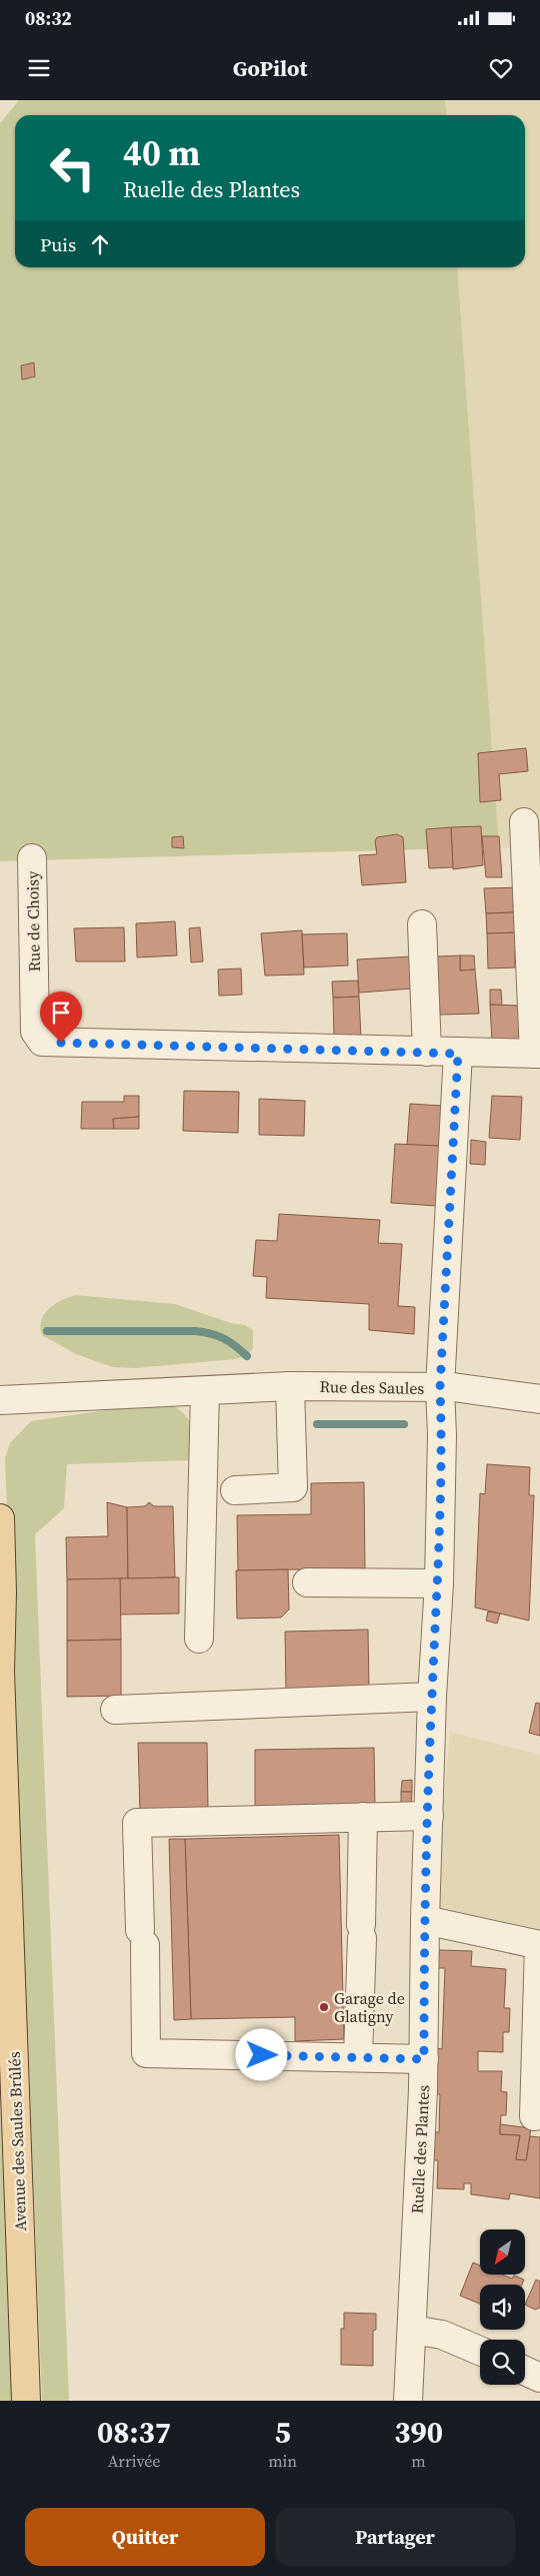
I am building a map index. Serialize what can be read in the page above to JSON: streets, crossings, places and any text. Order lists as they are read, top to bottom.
{
  "streets": {
    "main road": ["Avenue des Saules Brûlés"],
    "street": ["Rue de Choisy", "Rue des Saules", "Ruelle des Plantes"]
  },
  "crossings": [
    ["Rue des Saules", "Ruelle des Plantes"]
  ],
  "places": ["Garage de Glatigny"],
  "north": "bottom left",
  "page": {
    "status": "08:32",
    "header": "GoPilot",
    "turn": ["40 m", "Ruelle des Plantes"],
    "then": "Puis",
    "eta": [
      "08:37",
      "Arrivée",
      "5",
      "min",
      "390",
      "m"
    ],
    "buttons": ["Quitter", "Partager"]
  }
}
